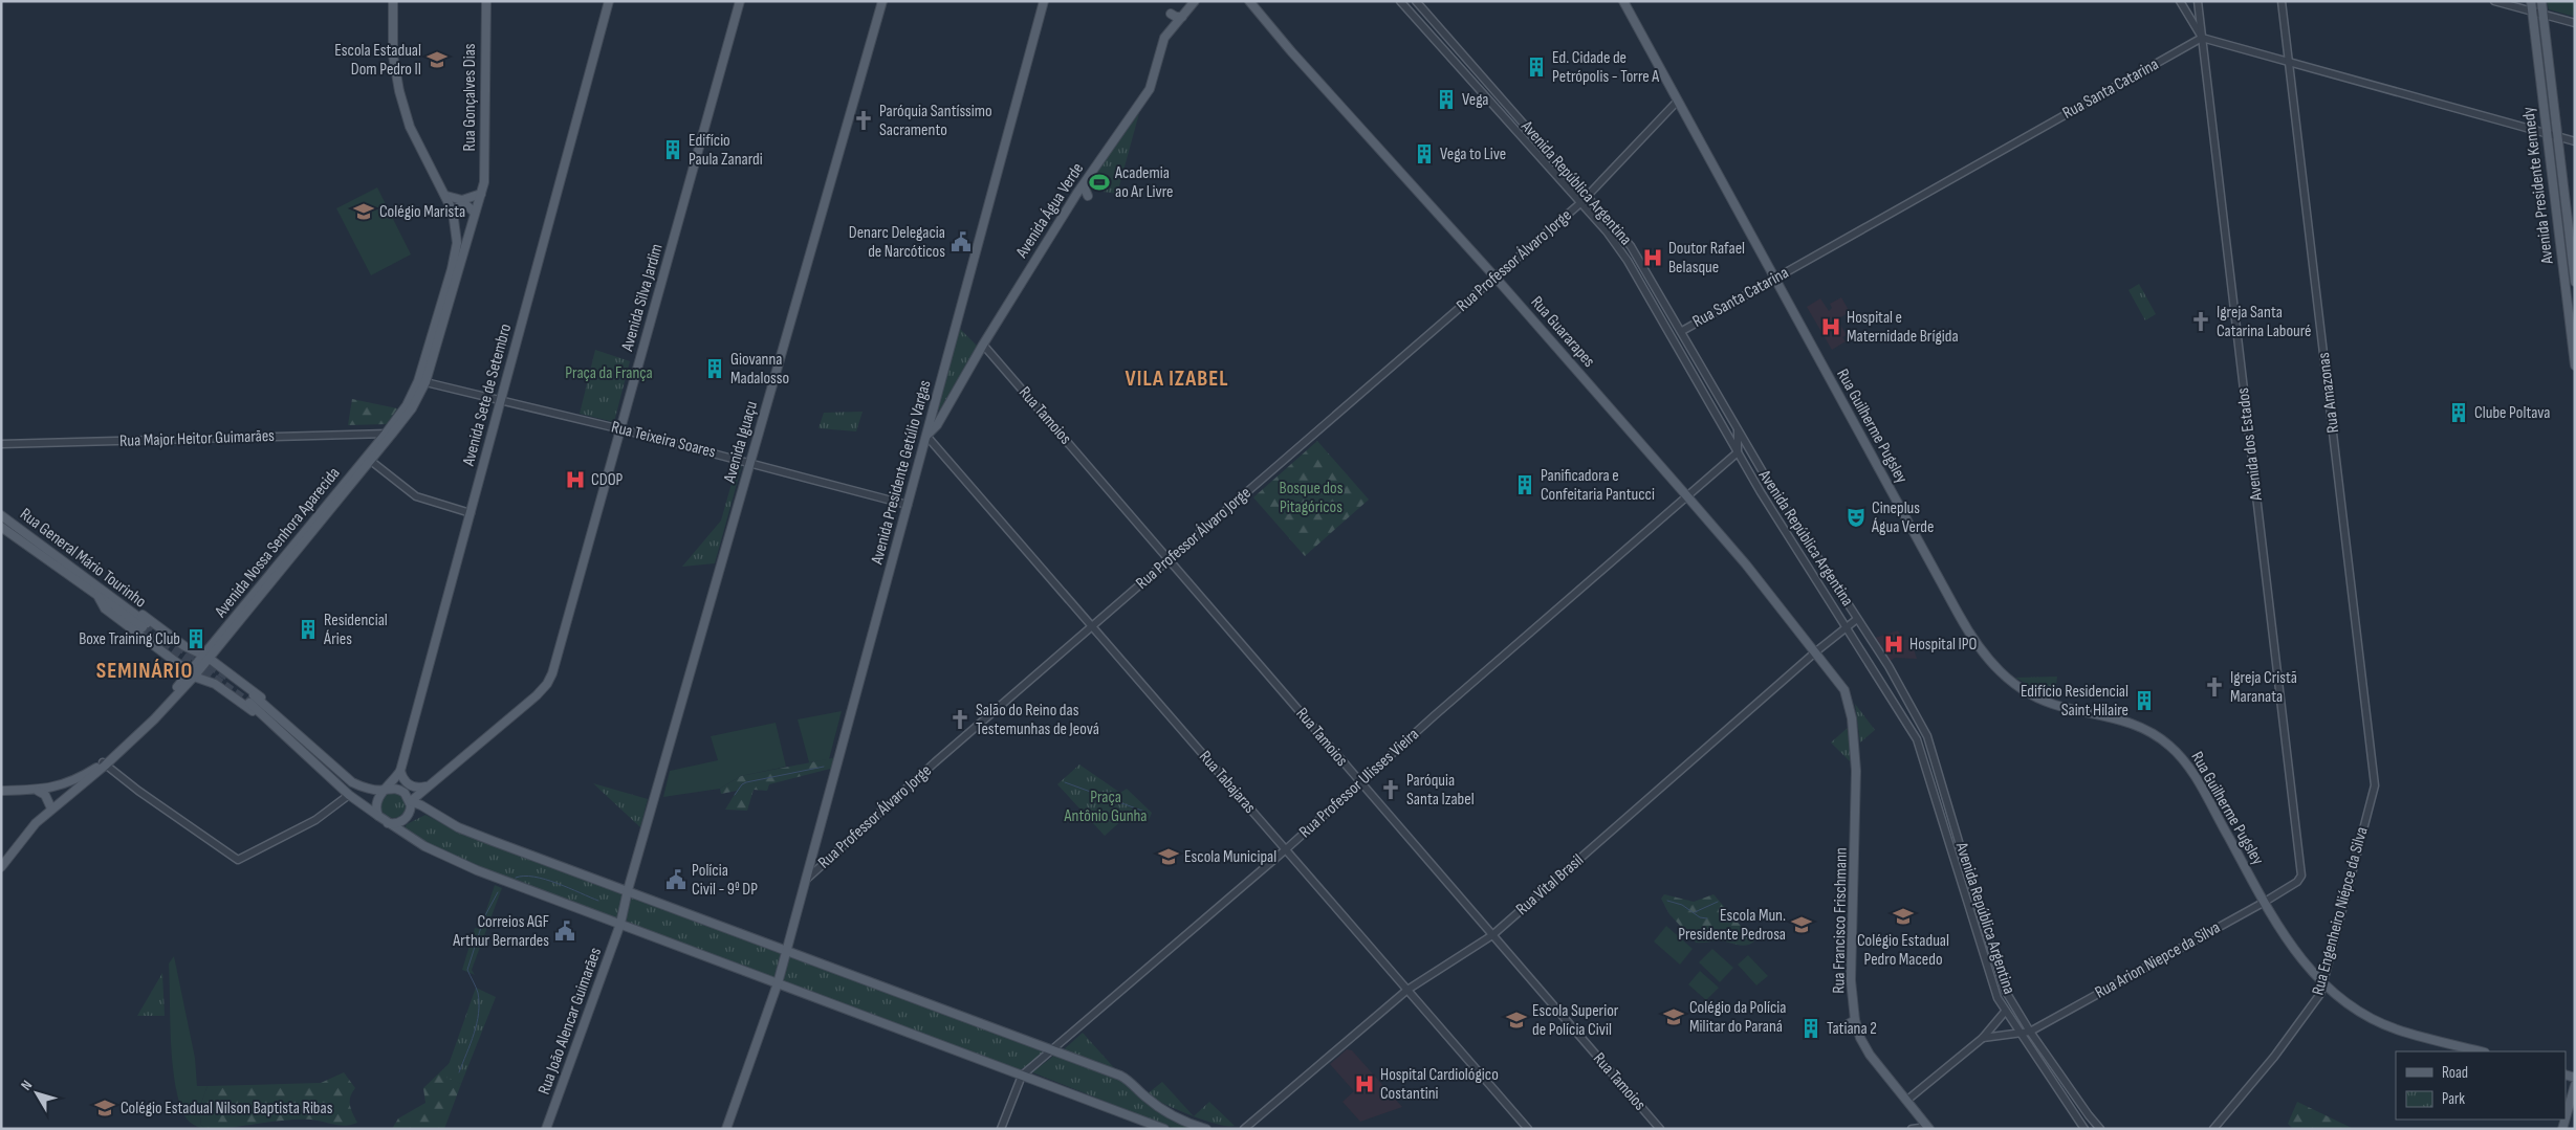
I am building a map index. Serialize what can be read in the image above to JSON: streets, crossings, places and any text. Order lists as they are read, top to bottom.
{
  "streets": {
    "main road": [
      "Rua Gonçalves Dias",
      "Avenida Presidente Kennedy",
      "Avenida Água Verde",
      "Avenida Silva Jardim",
      "Rua Guararapes",
      "Avenida Sete de Setembro",
      "Rua Guilherme Pugsley",
      "Avenida Iguaçu",
      "Avenida Presidente Getúlio Vargas",
      "Avenida Nossa Senhora Aparecida",
      "Rua General Mário Tourinho",
      "Rua Francisco Frischmann",
      "Rua João Alencar Guimarães"
    ],
    "street": [
      "Rua Santa Catarina",
      "Avenida República Argentina",
      "Rua Professor Álvaro Jorge",
      "Rua Amazonas",
      "Rua Tamoios",
      "Rua Major Heitor Guimarães",
      "Rua Teixeira Soares",
      "Avenida dos Estados",
      "Rua Tabajaras",
      "Rua Professor Ulisses Vieira",
      "Rua Vital Brasil",
      "Rua Engenheiro Niépce da Silva",
      "Rua Arion Niepce da Silva"
    ]
  },
  "crossings": [
    ["Rua Santa Catarina", "Avenida República Argentina"],
    ["Rua Santa Catarina", "Rua Guilherme Pugsley"],
    ["Rua Santa Catarina", "Avenida dos Estados"],
    ["Rua Gonçalves Dias", "Avenida Nossa Senhora Aparecida"],
    ["Avenida República Argentina", "Rua Professor Álvaro Jorge"],
    ["Avenida República Argentina", "Rua Professor Ulisses Vieira"],
    ["Avenida República Argentina", "Rua Vital Brasil"],
    ["Avenida República Argentina", "Rua Arion Niepce da Silva"],
    ["Avenida Água Verde", "Rua Tamoios"],
    ["Avenida Água Verde", "Avenida Presidente Getúlio Vargas"],
    ["Avenida Água Verde", "Rua Tabajaras"],
    ["Rua Professor Álvaro Jorge", "Rua Guararapes"],
    ["Rua Professor Álvaro Jorge", "Rua Tamoios"],
    ["Rua Professor Álvaro Jorge", "Rua Guilherme Pugsley"],
    ["Rua Professor Álvaro Jorge", "Avenida Presidente Getúlio Vargas"],
    ["Rua Professor Álvaro Jorge", "Rua Tabajaras"],
    ["Avenida Silva Jardim", "Rua Teixeira Soares"],
    ["Rua Guararapes", "Rua Professor Ulisses Vieira"],
    ["Rua Guararapes", "Rua Vital Brasil"],
    ["Rua Guararapes", "Rua Francisco Frischmann"],
    ["Rua Amazonas", "Rua Engenheiro Niépce da Silva"],
    ["Avenida Sete de Setembro", "Rua Teixeira Soares"],
    ["Rua Tamoios", "Rua Professor Ulisses Vieira"],
    ["Rua Tamoios", "Rua Vital Brasil"],
    ["Rua Guilherme Pugsley", "Rua Engenheiro Niépce da Silva"],
    ["Rua Guilherme Pugsley", "Rua Arion Niepce da Silva"],
    ["Rua Major Heitor Guimarães", "Avenida Nossa Senhora Aparecida"],
    ["Rua Teixeira Soares", "Avenida Iguaçu"],
    ["Rua Teixeira Soares", "Avenida Presidente Getúlio Vargas"],
    ["Rua Teixeira Soares", "Avenida Nossa Senhora Aparecida"],
    ["Avenida Iguaçu", "Rua João Alencar Guimarães"],
    ["Avenida dos Estados", "Rua Arion Niepce da Silva"],
    ["Avenida Presidente Getúlio Vargas", "Rua Tabajaras"],
    ["Rua Tabajaras", "Rua Professor Ulisses Vieira"],
    ["Rua Tabajaras", "Rua Vital Brasil"]
  ],
  "districts": ["VILA IZABEL", "SEMINÁRIO"],
  "parks": ["Praça da França", "Bosque dos Pitagóricos", "Praça Antônio Gunha"],
  "places": {
    "school or university": [
      "Escola Estadual Dom Pedro II",
      "Colégio Marista",
      "Escola Municipal",
      "Colégio Estadual Pedro Macedo",
      "Escola Mun. Presidente Pedrosa",
      "Colégio da Polícia Militar do Paraná",
      "Escola Superior de Polícia Civil",
      "Colégio Estadual Nilson Baptista Ribas"
    ],
    "building": [
      "Ed. Cidade de Petrópolis - Torre A",
      "Vega",
      "Edifício Paula Zanardi",
      "Vega to Live",
      "Giovanna Madalosso",
      "Clube Poltava",
      "Panificadora e Confeitaria Pantucci",
      "Residencial Áries",
      "Boxe Training Club",
      "Edifício Residencial Saint Hilaire",
      "Tatiana 2"
    ],
    "church": [
      "Paróquia Santíssimo Sacramento",
      "Igreja Santa Catarina Labouré",
      "Igreja Cristã Maranata",
      "Salão do Reino das Testemunhas de Jeová",
      "Paróquia Santa Izabel"
    ],
    "sports": ["Academia ao Ar Livre"],
    "public building": ["Denarc Delegacia de Narcóticos", "Polícia Civil - 9º DP", "Correios AGF Arthur Bernardes"],
    "hospital": [
      "Doutor Rafael Belasque",
      "Hospital e Maternidade Brígida",
      "CDOP",
      "Hospital IPO",
      "Hospital Cardiológico Costantini"
    ],
    "theatre": ["Cineplus Água Verde"]
  },
  "legend": ["Road", "Park"],
  "north": "top left"
}
